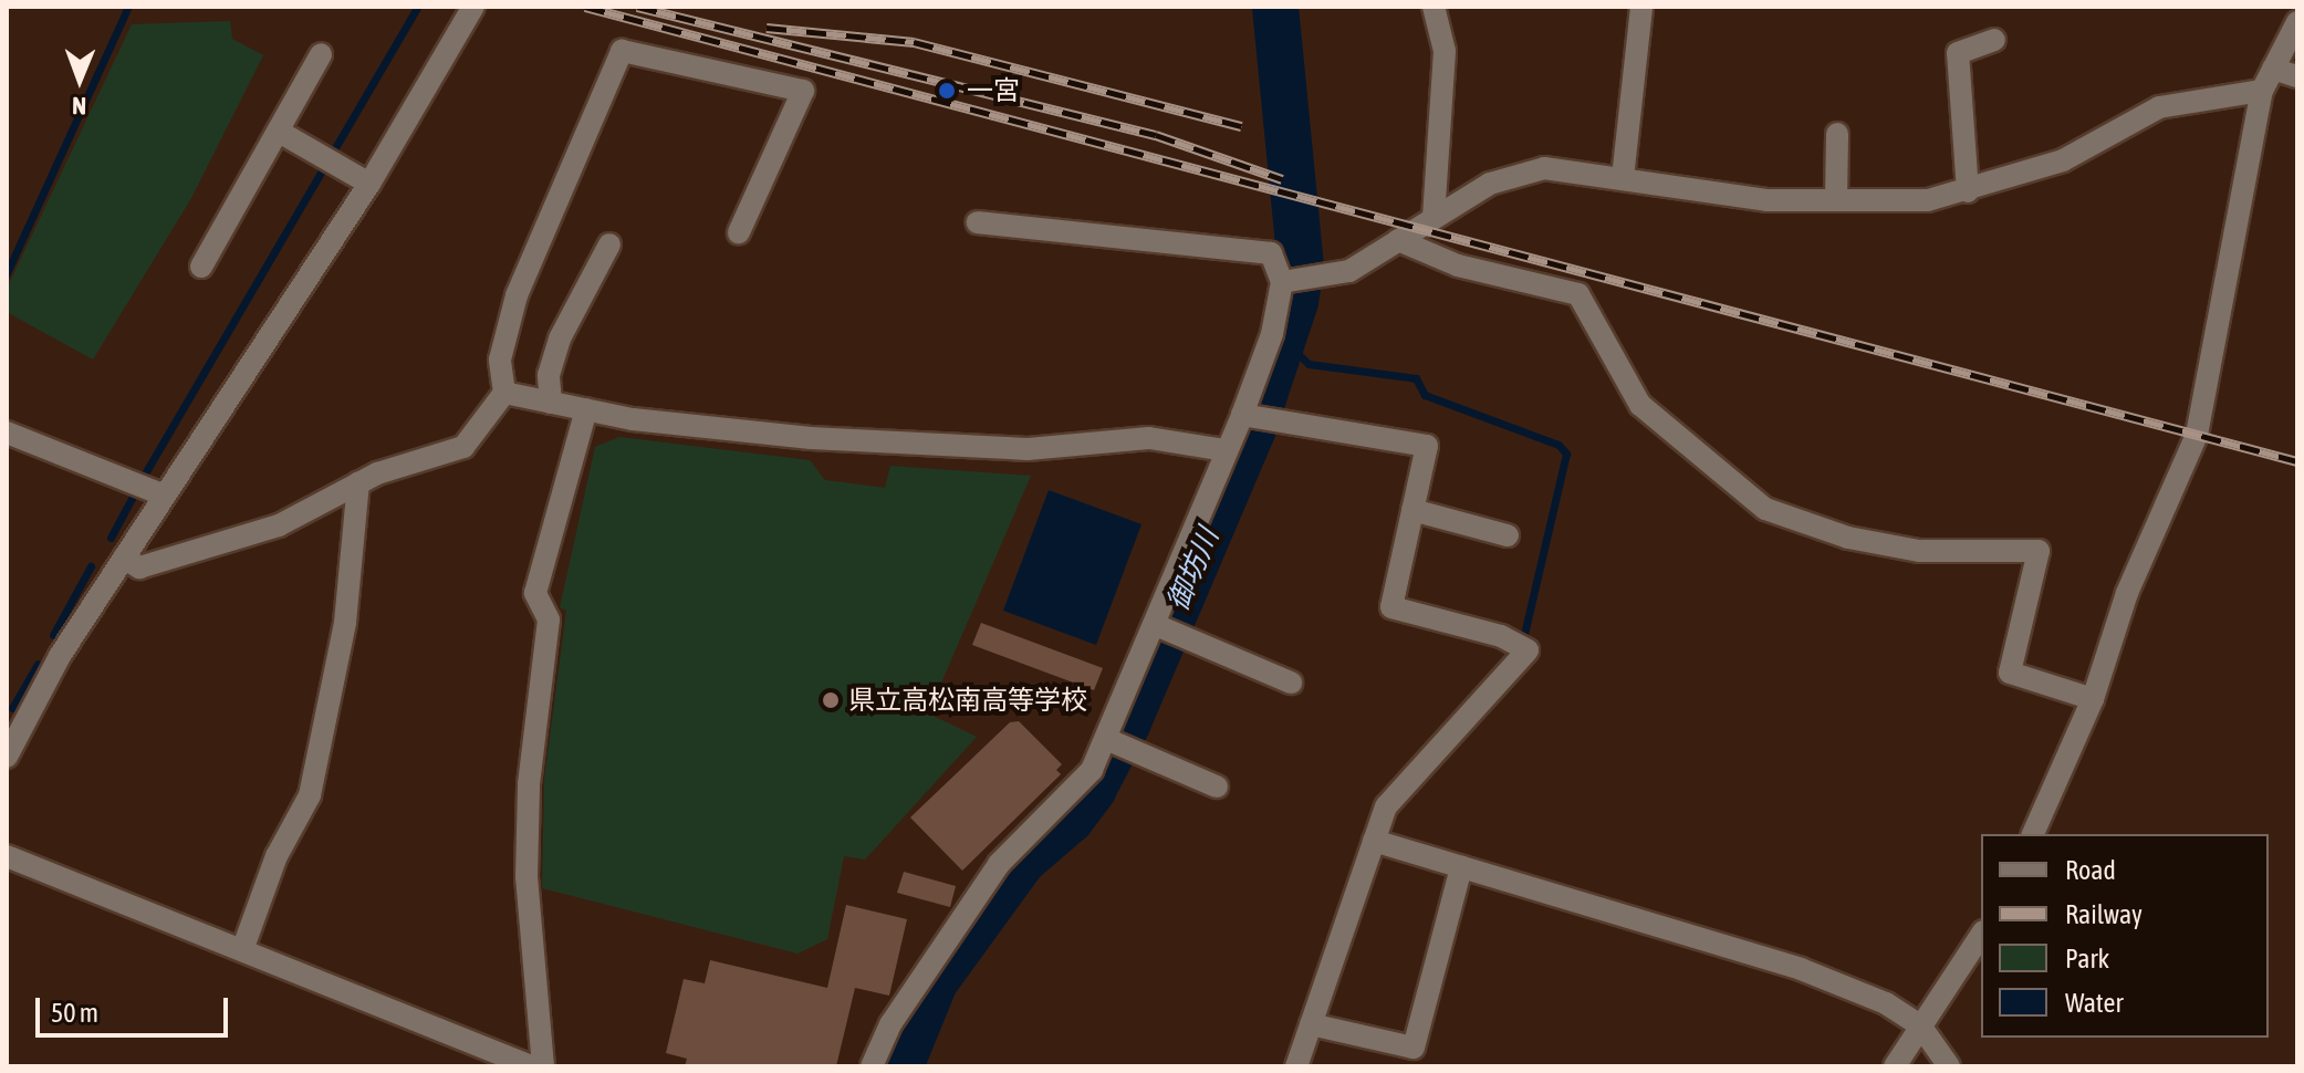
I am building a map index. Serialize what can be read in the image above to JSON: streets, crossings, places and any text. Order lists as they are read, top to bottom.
{
  "water": ["御坊川"],
  "places": ["一宮", "県立高松南高等学校"],
  "legend": [
    "Road",
    "Railway",
    "Park",
    "Water"
  ],
  "scale_bar": "50 m",
  "north": "bottom"
}
